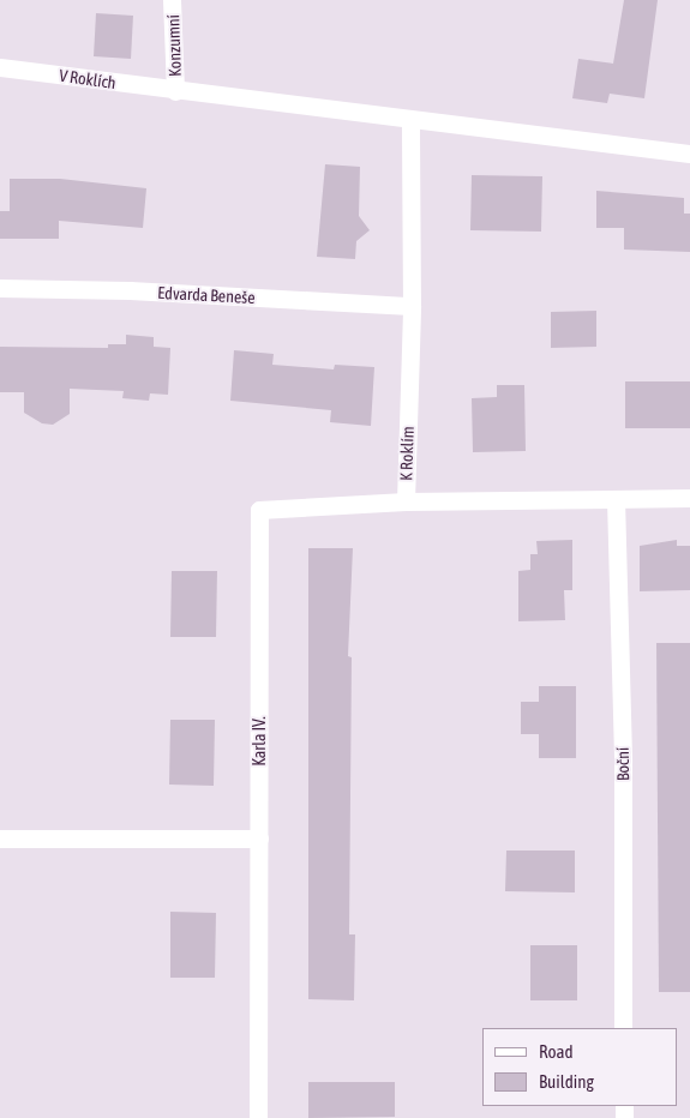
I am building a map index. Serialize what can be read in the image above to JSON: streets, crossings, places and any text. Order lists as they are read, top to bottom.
{
  "streets": {
    "street": [
      "Konzumní",
      "V Roklích",
      "Edvarda Beneše",
      "K Roklím",
      "Karla IV.",
      "Boční"
    ]
  },
  "crossings": [
    ["Konzumní", "V Roklích"],
    ["Edvarda Beneše", "K Roklím"],
    ["K Roklím", "Karla IV."],
    ["K Roklím", "Boční"]
  ],
  "legend": ["Road", "Building"]
}
